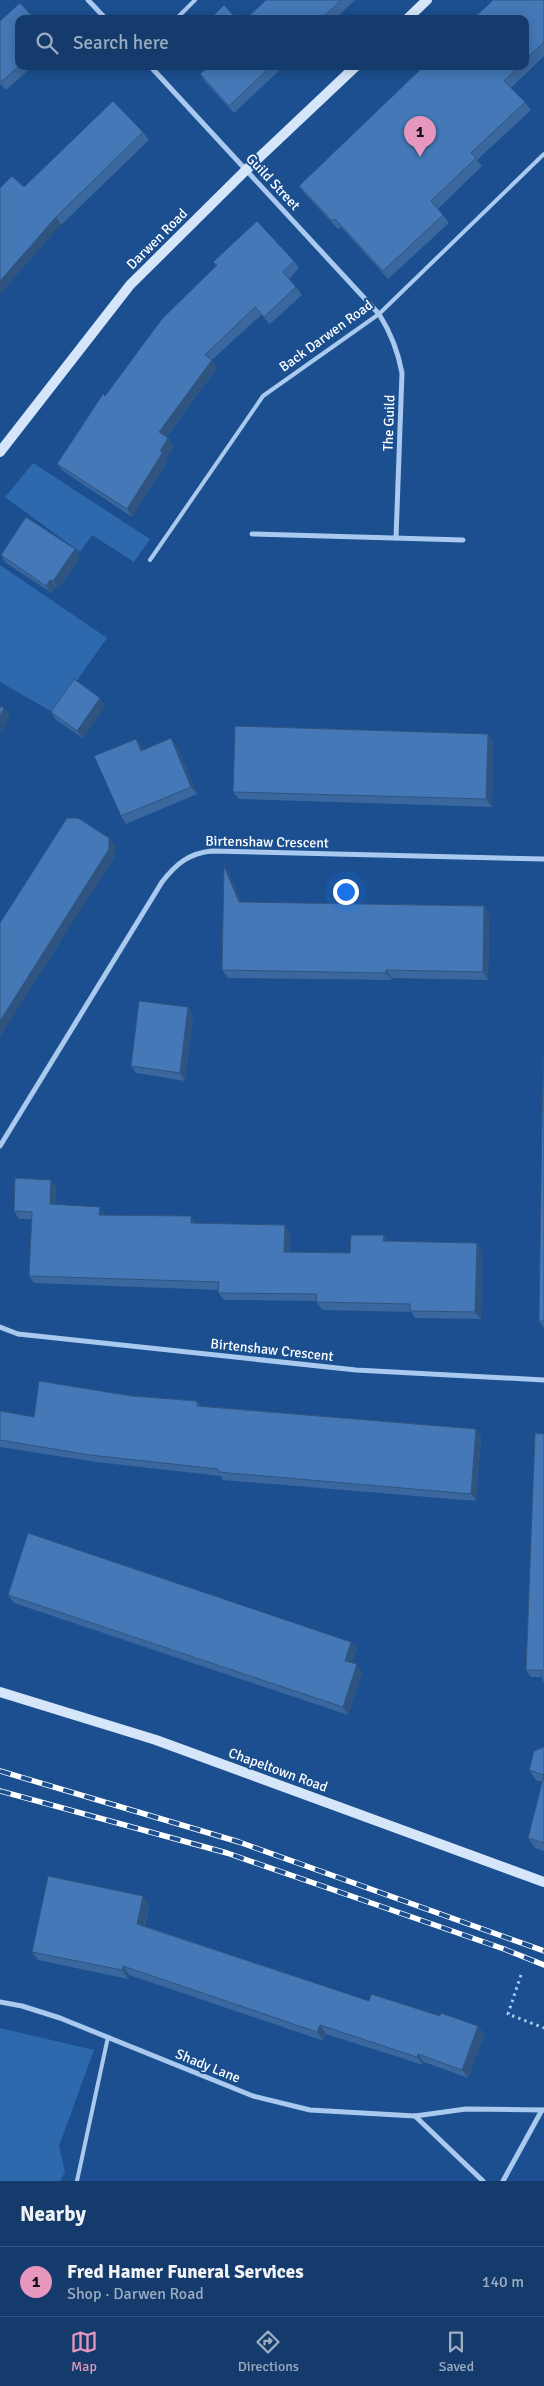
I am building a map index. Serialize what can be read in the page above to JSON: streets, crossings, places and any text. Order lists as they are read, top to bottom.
{
  "streets": {
    "main road": ["Darwen Road", "Chapeltown Road"],
    "street": [
      "Guild Street",
      "The Guild",
      "Birtenshaw Crescent",
      "Shady Lane"
    ],
    "lane": ["Back Darwen Road"]
  },
  "crossings": [
    ["Guild Street", "Darwen Road"],
    ["Guild Street", "Back Darwen Road"],
    ["Guild Street", "The Guild"],
    ["Back Darwen Road", "The Guild"]
  ],
  "page": {
    "search": "Search here",
    "pins": "1",
    "heading": "Nearby",
    "list": [
      {
        "mark": "1",
        "name": "Fred Hamer Funeral Services",
        "note": "Shop · Darwen Road",
        "value": "140 m"
      }
    ],
    "nav": ["Map", "Directions", "Saved"]
  }
}
